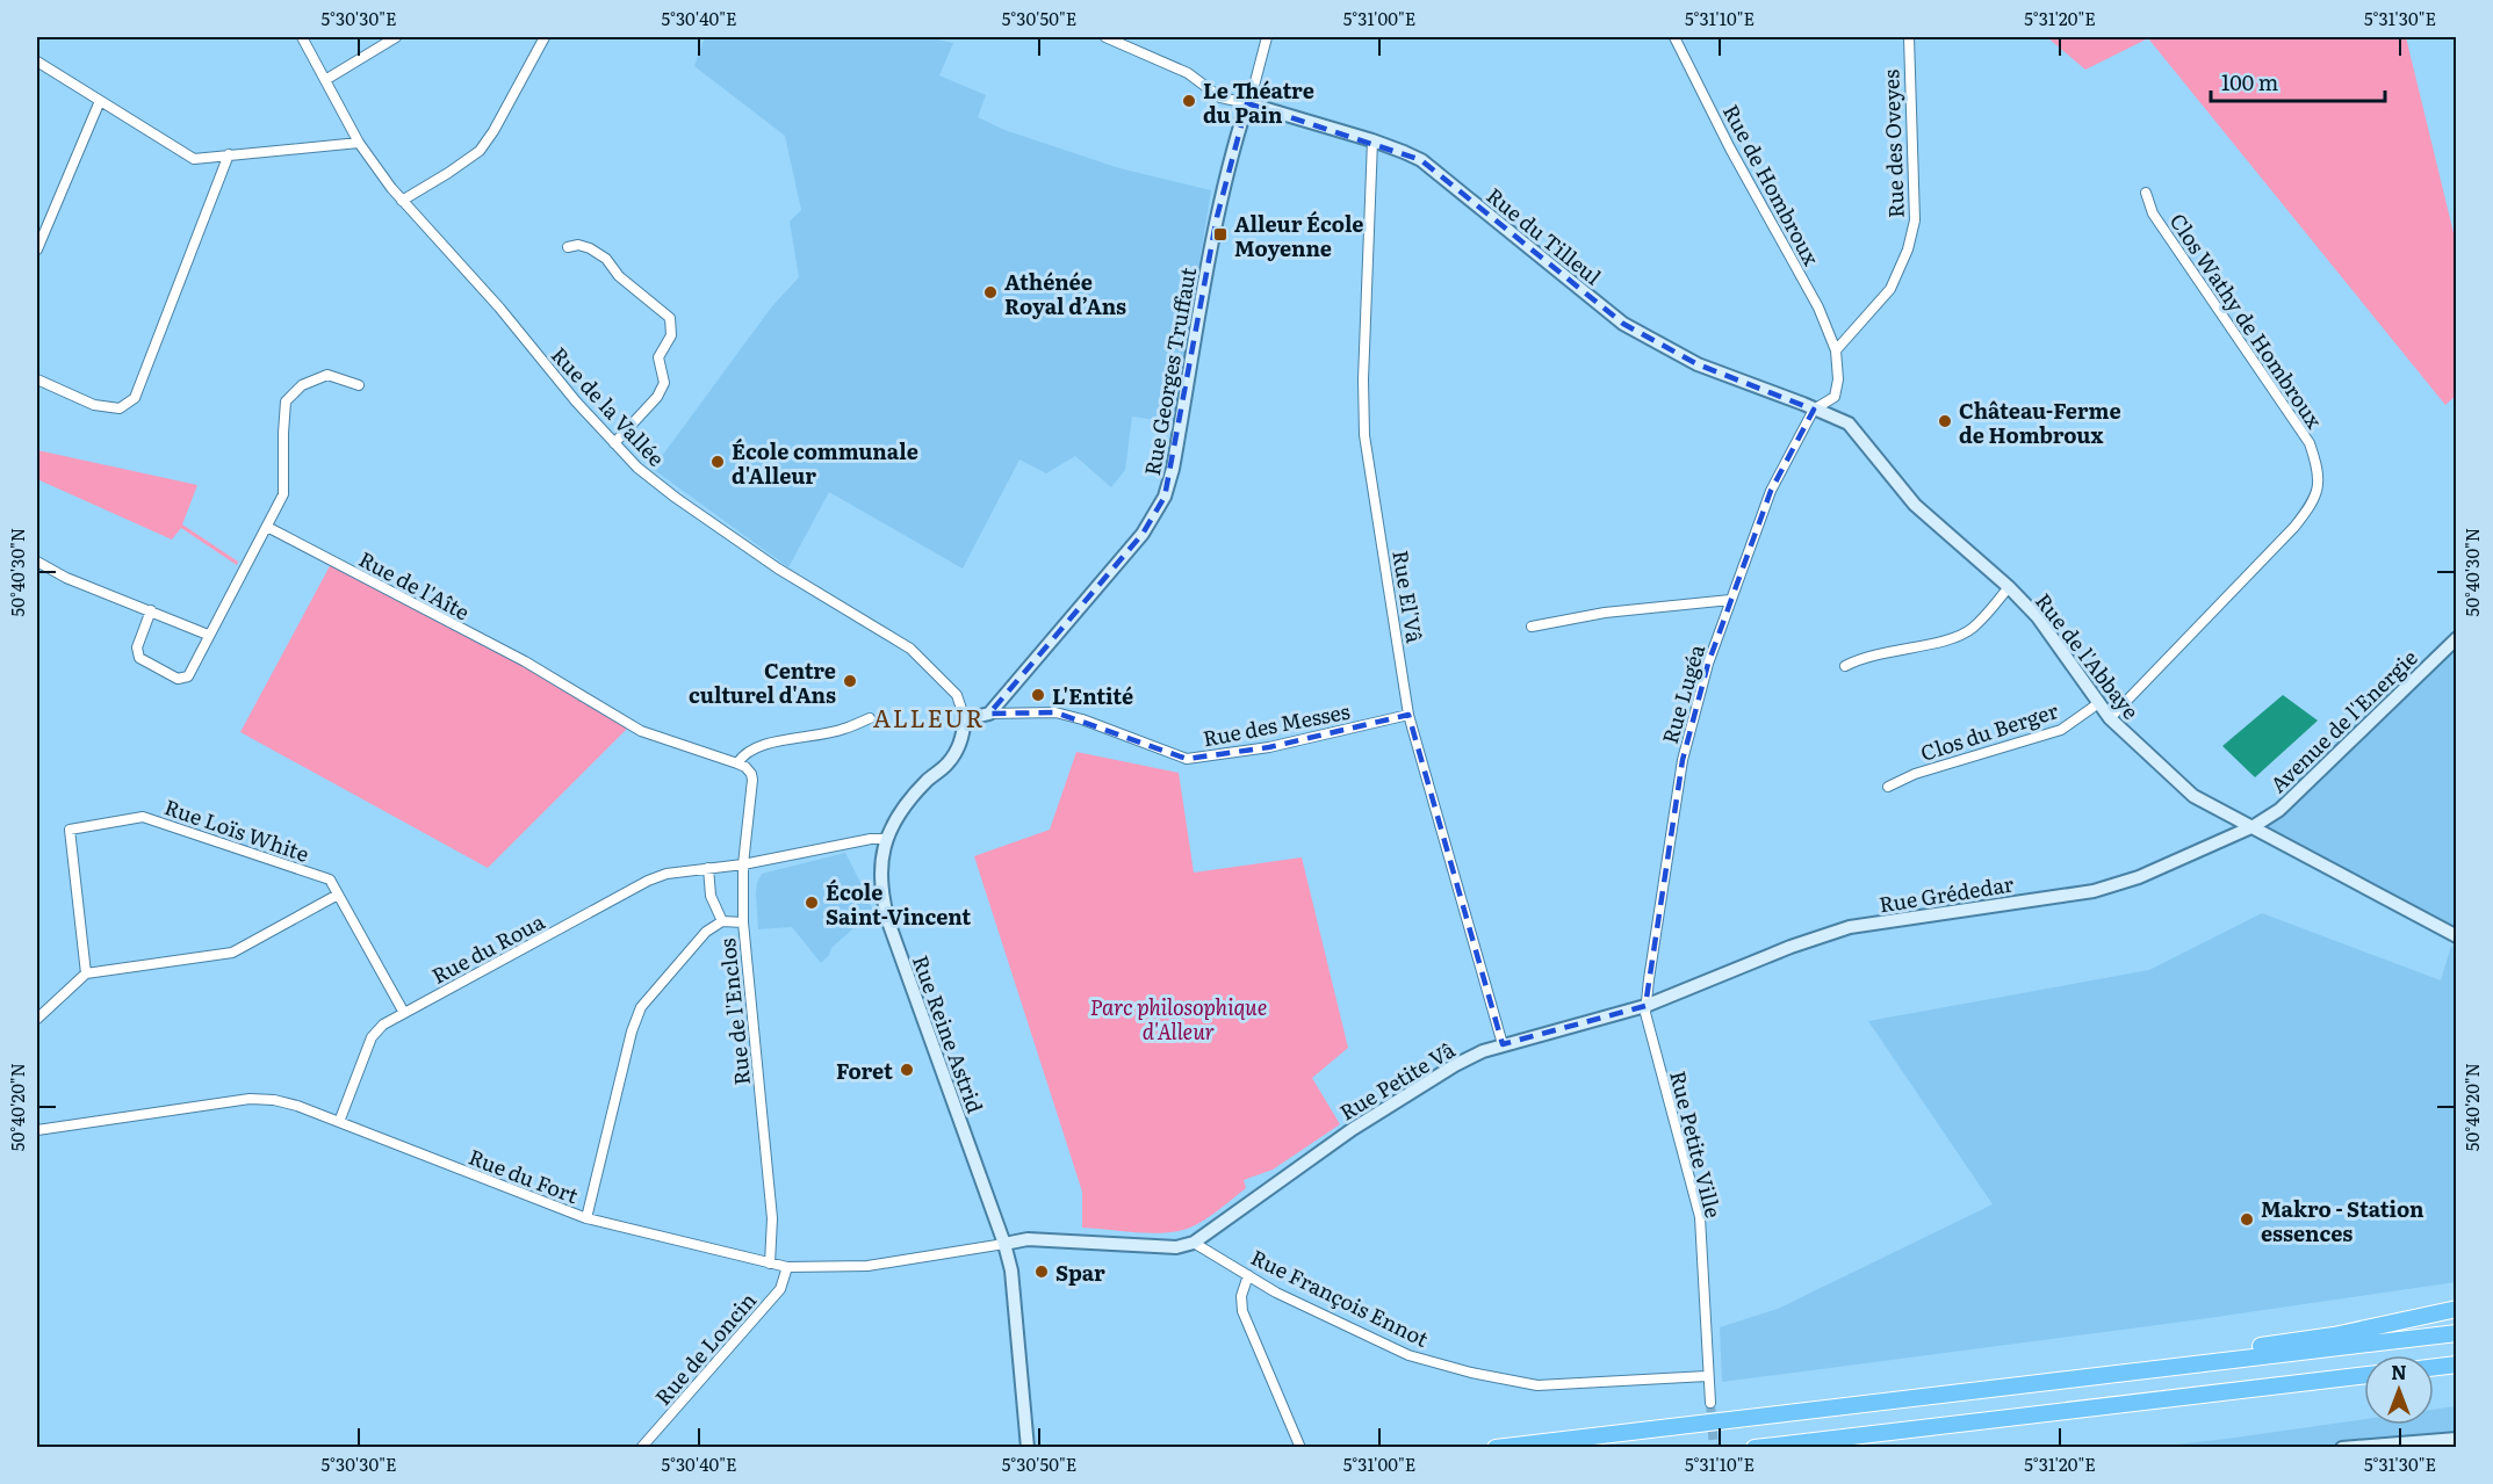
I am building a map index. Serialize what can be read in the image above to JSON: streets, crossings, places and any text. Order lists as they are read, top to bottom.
{
  "streets": {
    "street": [
      "Rue des Oveyes",
      "Rue de Hombroux",
      "Rue du Tilleul",
      "Clos Wathy de Hombroux",
      "Rue Georges Truffaut",
      "Rue de la Vallée",
      "Rue de l'Aîte",
      "Rue El'Vâ",
      "Rue de l'Abbaye",
      "Rue Lugéa",
      "Avenue de l'Energie",
      "Rue des Messes",
      "Clos du Berger",
      "Rue Loïs White",
      "Rue Grédedar",
      "Rue du Roua",
      "Rue de l'Enclos",
      "Rue Reine Astrid",
      "Rue Petite Vâ",
      "Rue Petite Ville",
      "Rue du Fort",
      "Rue François Ennot",
      "Rue de Loncin"
    ]
  },
  "crossings": [
    ["Rue des Oveyes", "Rue de Hombroux"],
    ["Rue des Oveyes", "Rue Lugéa"],
    ["Rue de Hombroux", "Rue Lugéa"],
    ["Rue du Tilleul", "Rue Georges Truffaut"],
    ["Rue du Tilleul", "Rue El'Vâ"],
    ["Rue du Tilleul", "Rue de l'Abbaye"],
    ["Rue du Tilleul", "Rue Lugéa"],
    ["Clos Wathy de Hombroux", "Rue de l'Abbaye"],
    ["Rue Georges Truffaut", "Rue des Messes"],
    ["Rue de la Vallée", "Rue Reine Astrid"],
    ["Rue de l'Aîte", "Rue de l'Enclos"],
    ["Rue El'Vâ", "Rue des Messes"],
    ["Rue El'Vâ", "Rue Petite Vâ"],
    ["Rue de l'Abbaye", "Rue Lugéa"],
    ["Rue de l'Abbaye", "Avenue de l'Energie"],
    ["Rue de l'Abbaye", "Clos du Berger"],
    ["Rue de l'Abbaye", "Rue Grédedar"],
    ["Rue Lugéa", "Rue Grédedar"],
    ["Rue Lugéa", "Rue Petite Vâ"],
    ["Rue Lugéa", "Rue Petite Ville"],
    ["Avenue de l'Energie", "Rue Grédedar"],
    ["Rue Grédedar", "Rue Petite Vâ"],
    ["Rue Grédedar", "Rue Petite Ville"],
    ["Rue du Roua", "Rue de l'Enclos"],
    ["Rue du Roua", "Rue Reine Astrid"],
    ["Rue du Roua", "Rue du Fort"],
    ["Rue de l'Enclos", "Rue du Fort"],
    ["Rue Reine Astrid", "Rue du Fort"],
    ["Rue Petite Vâ", "Rue Petite Ville"],
    ["Rue Petite Vâ", "Rue François Ennot"],
    ["Rue Petite Ville", "Rue François Ennot"],
    ["Rue du Fort", "Rue de Loncin"]
  ],
  "districts": ["ALLEUR"],
  "parks": ["Parc philosophique d'Alleur"],
  "places": {
    "other": [
      "Le Théatre du Pain",
      "Athénée Royal d’Ans",
      "Château-Ferme de Hombroux",
      "École communale d'Alleur",
      "Centre culturel d'Ans",
      "L'Entité",
      "École Saint-Vincent",
      "Foret",
      "Makro - Station essences",
      "Spar"
    ],
    "transit": ["Alleur École Moyenne"]
  },
  "scale_bar": "100 m",
  "north": "top",
  "coordinates": [
    "5°30'30\"E",
    "5°30'40\"E",
    "5°30'50\"E",
    "5°31'00\"E",
    "5°31'10\"E",
    "5°31'20\"E",
    "5°31'30\"E",
    "50°40'30\"N",
    "50°40'20\"N"
  ]
}
